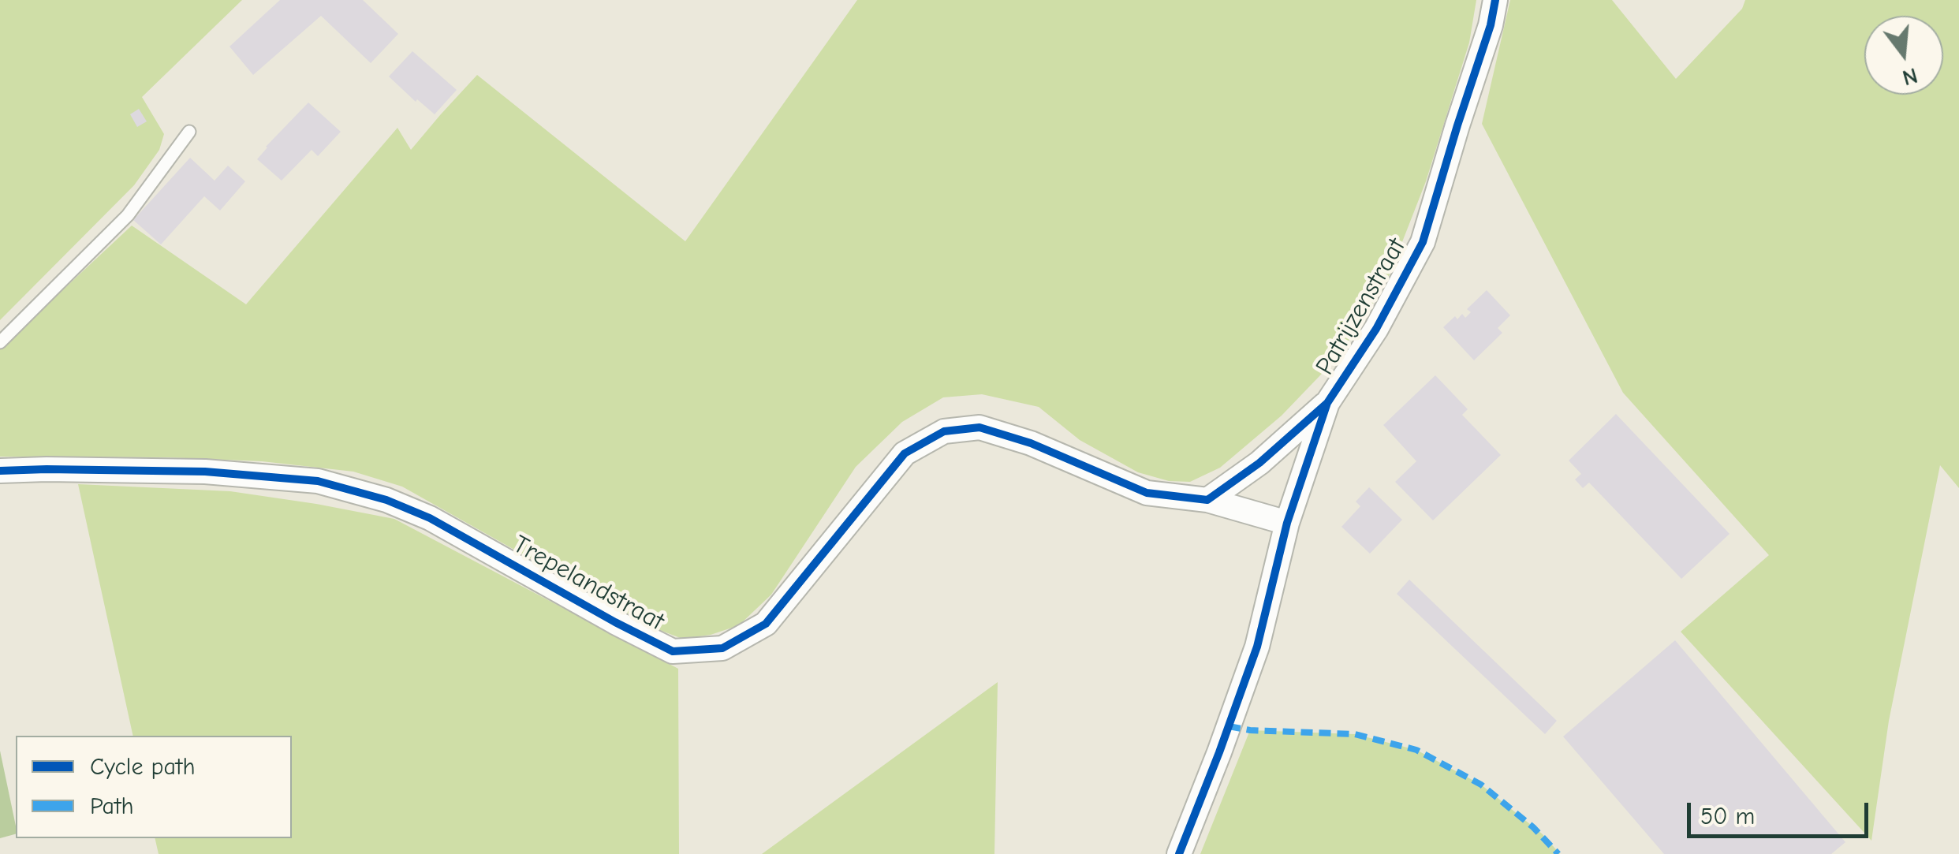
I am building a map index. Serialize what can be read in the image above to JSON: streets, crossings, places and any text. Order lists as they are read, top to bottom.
{
  "streets": {
    "street": ["Patrijzenstraat", "Trepelandstraat"]
  },
  "crossings": [
    ["Patrijzenstraat", "Trepelandstraat"]
  ],
  "legend": ["Cycle path", "Path"],
  "scale_bar": "50 m",
  "north": "bottom"
}
